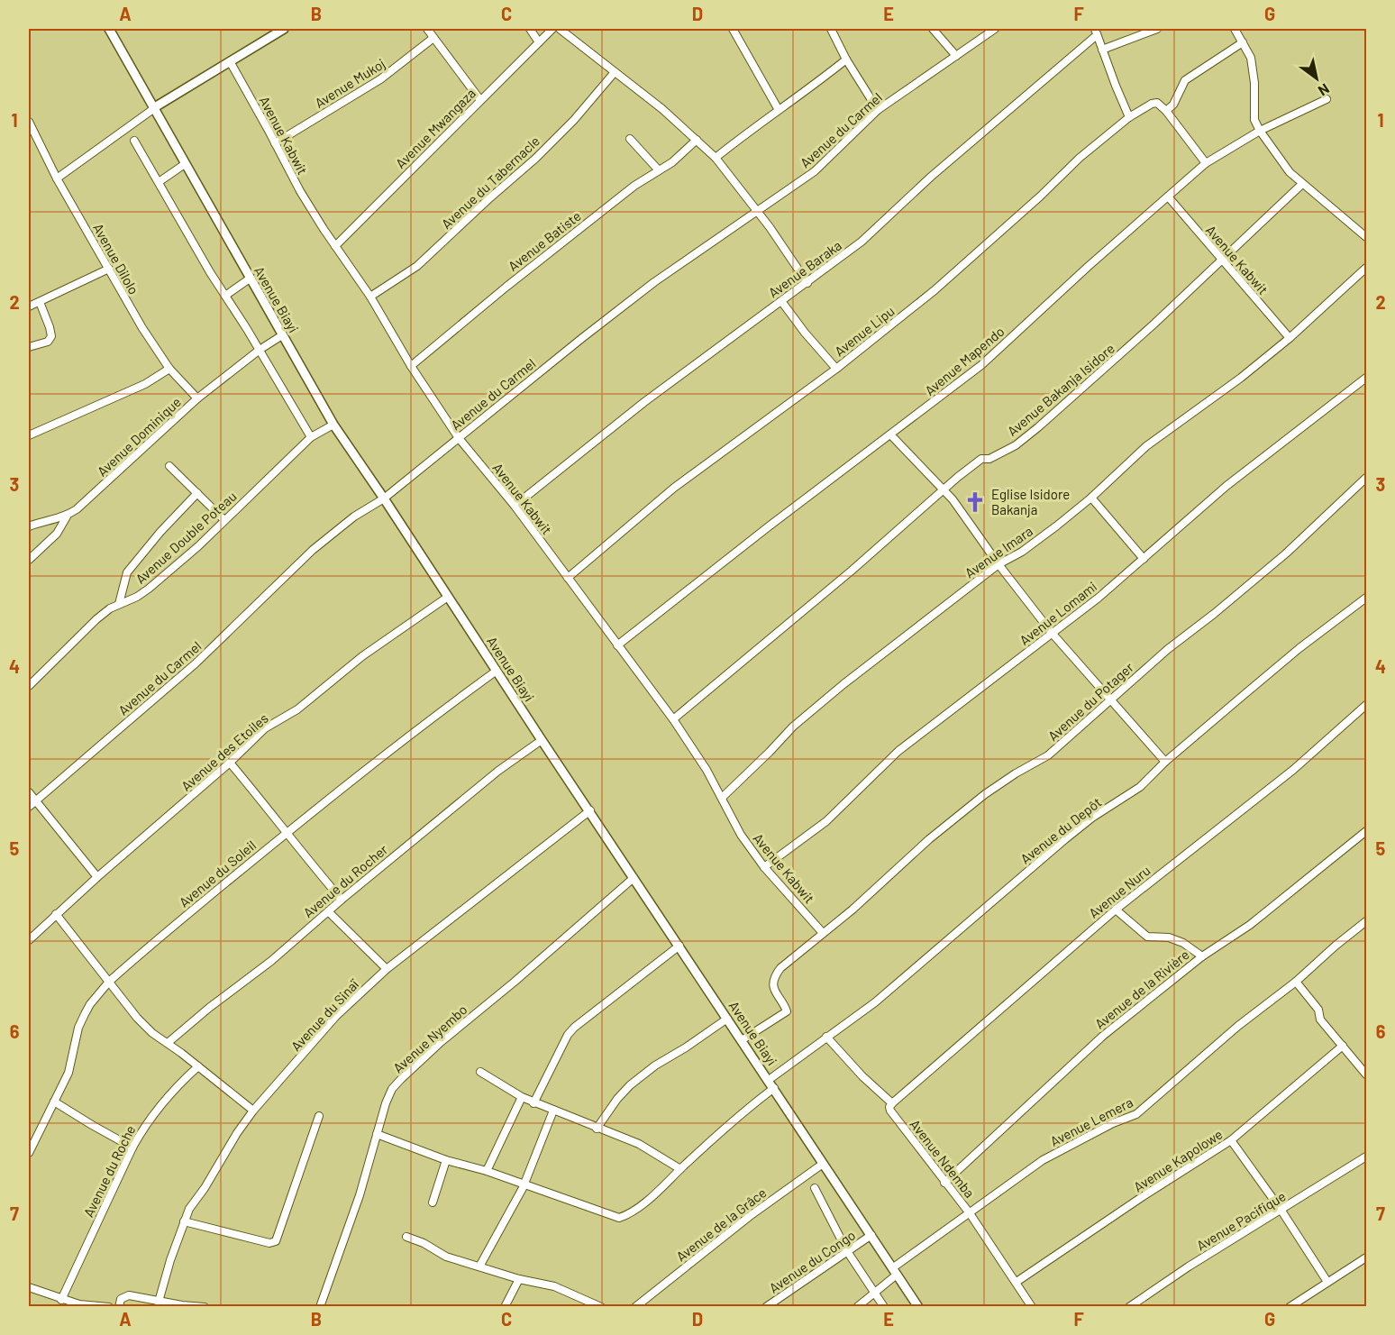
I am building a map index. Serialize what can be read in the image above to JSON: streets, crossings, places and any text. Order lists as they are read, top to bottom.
{
  "streets": {
    "street": [
      "Avenue Mukoj",
      "Avenue Mwangaza",
      "Avenue du Carmel",
      "Avenue Kabwit",
      "Avenue du Tabernacle",
      "Avenue Batiste",
      "Avenue Dilolo",
      "Avenue Baraka",
      "Avenue Biayi",
      "Avenue Lipu",
      "Avenue Mapendo",
      "Avenue Bakanja Isidore",
      "Avenue Dominique",
      "Avenue Double Poteau",
      "Avenue Imara",
      "Avenue Lomami",
      "Avenue du Potager",
      "Avenue des Etoiles",
      "Avenue du Depôt",
      "Avenue du Soleil",
      "Avenue du Rocher",
      "Avenue Nuru",
      "Avenue de la Rivière",
      "Avenue du Sinaï",
      "Avenue Nyembo",
      "Avenue Lemera",
      "Avenue Ndemba",
      "Avenue Kapolowe",
      "Avenue du Roche",
      "Avenue Pacifique",
      "Avenue de la Grâce",
      "Avenue du Congo"
    ]
  },
  "crossings": [
    ["Avenue Mukoj", "Avenue Kabwit"],
    ["Avenue Mwangaza", "Avenue Kabwit"],
    ["Avenue du Carmel", "Avenue Kabwit"],
    ["Avenue du Carmel", "Avenue Biayi"],
    ["Avenue Kabwit", "Avenue du Tabernacle"],
    ["Avenue Kabwit", "Avenue Batiste"],
    ["Avenue Kabwit", "Avenue Baraka"],
    ["Avenue Kabwit", "Avenue Lipu"],
    ["Avenue Kabwit", "Avenue Mapendo"],
    ["Avenue Kabwit", "Avenue Bakanja Isidore"],
    ["Avenue Kabwit", "Avenue Imara"],
    ["Avenue Kabwit", "Avenue Lomami"],
    ["Avenue Kabwit", "Avenue du Potager"],
    ["Avenue Dilolo", "Avenue Dominique"],
    ["Avenue Biayi", "Avenue Dominique"],
    ["Avenue Biayi", "Avenue Double Poteau"],
    ["Avenue Biayi", "Avenue du Potager"],
    ["Avenue Biayi", "Avenue des Etoiles"],
    ["Avenue Biayi", "Avenue du Depôt"],
    ["Avenue Biayi", "Avenue du Soleil"],
    ["Avenue Biayi", "Avenue du Rocher"],
    ["Avenue Biayi", "Avenue du Sinaï"],
    ["Avenue Biayi", "Avenue Nyembo"],
    ["Avenue Biayi", "Avenue Lemera"],
    ["Avenue Biayi", "Avenue de la Grâce"],
    ["Avenue Biayi", "Avenue du Congo"],
    ["Avenue du Depôt", "Avenue Ndemba"],
    ["Avenue Nuru", "Avenue Ndemba"],
    ["Avenue de la Rivière", "Avenue Ndemba"],
    ["Avenue Lemera", "Avenue Ndemba"],
    ["Avenue Ndemba", "Avenue Kapolowe"]
  ],
  "places": {
    "church": ["Eglise Isidore Bakanja"]
  },
  "north": "bottom right",
  "grid": {
    "columns": [
      "A",
      "B",
      "C",
      "D",
      "E",
      "F",
      "G"
    ],
    "rows": [
      "1",
      "2",
      "3",
      "4",
      "5",
      "6",
      "7"
    ]
  }
}
